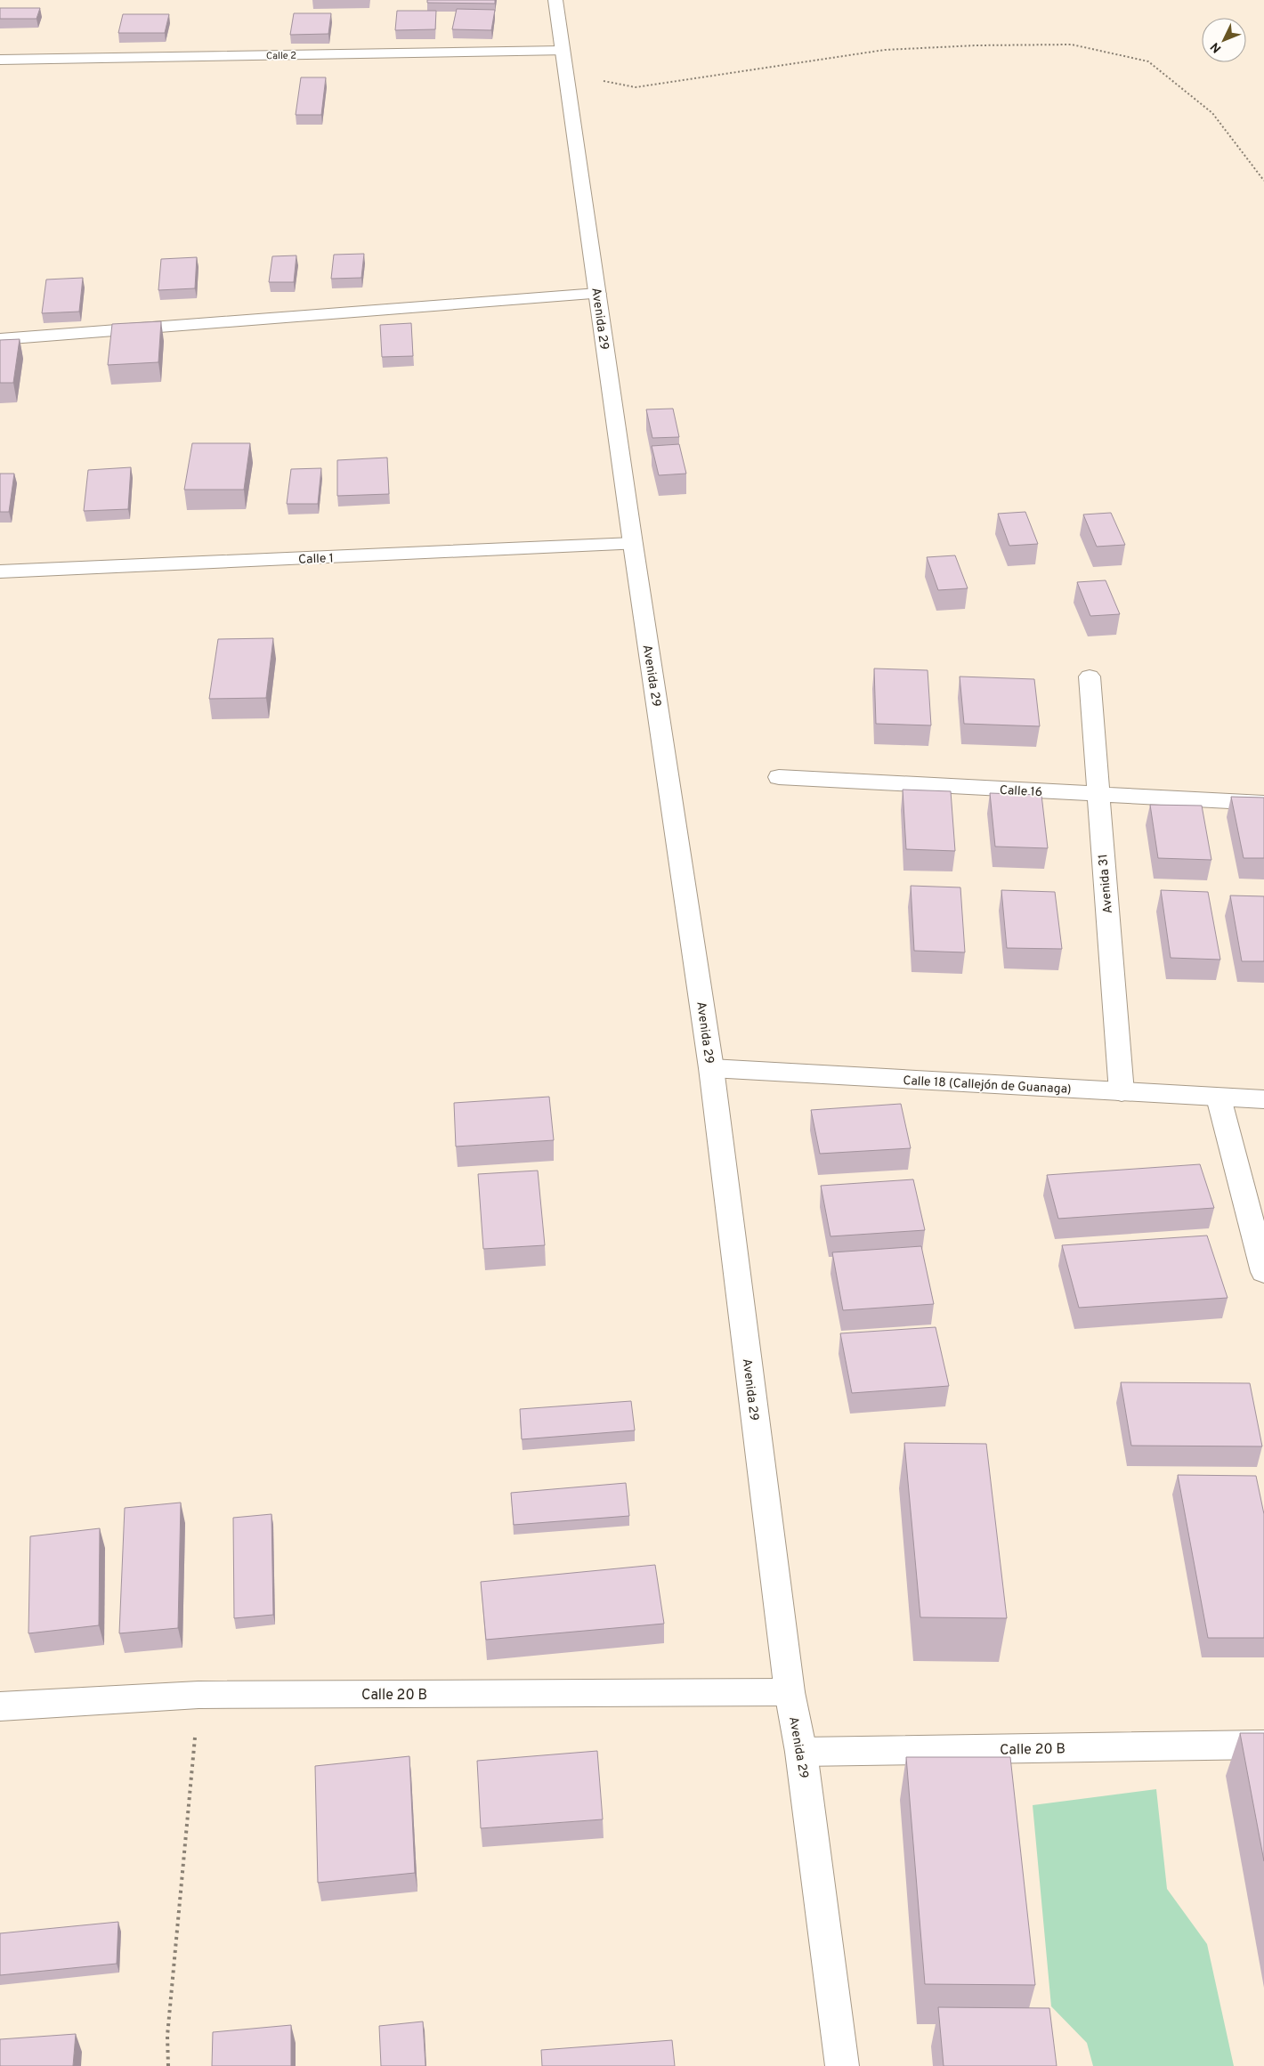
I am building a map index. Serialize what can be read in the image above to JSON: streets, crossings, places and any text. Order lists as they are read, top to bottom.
{
  "streets": {
    "street": [
      "Calle 2",
      "Avenida 29",
      "Calle 1",
      "Calle 16",
      "Avenida 31",
      "Calle 18 (Callejón de Guanaga)",
      "Calle 20 B"
    ]
  },
  "crossings": [
    ["Calle 2", "Avenida 29"],
    ["Avenida 29", "Calle 1"],
    ["Avenida 29", "Calle 18 (Callejón de Guanaga)"],
    ["Avenida 29", "Calle 20 B"],
    ["Calle 16", "Avenida 31"],
    ["Avenida 31", "Calle 18 (Callejón de Guanaga)"]
  ],
  "north": "bottom left"
}
